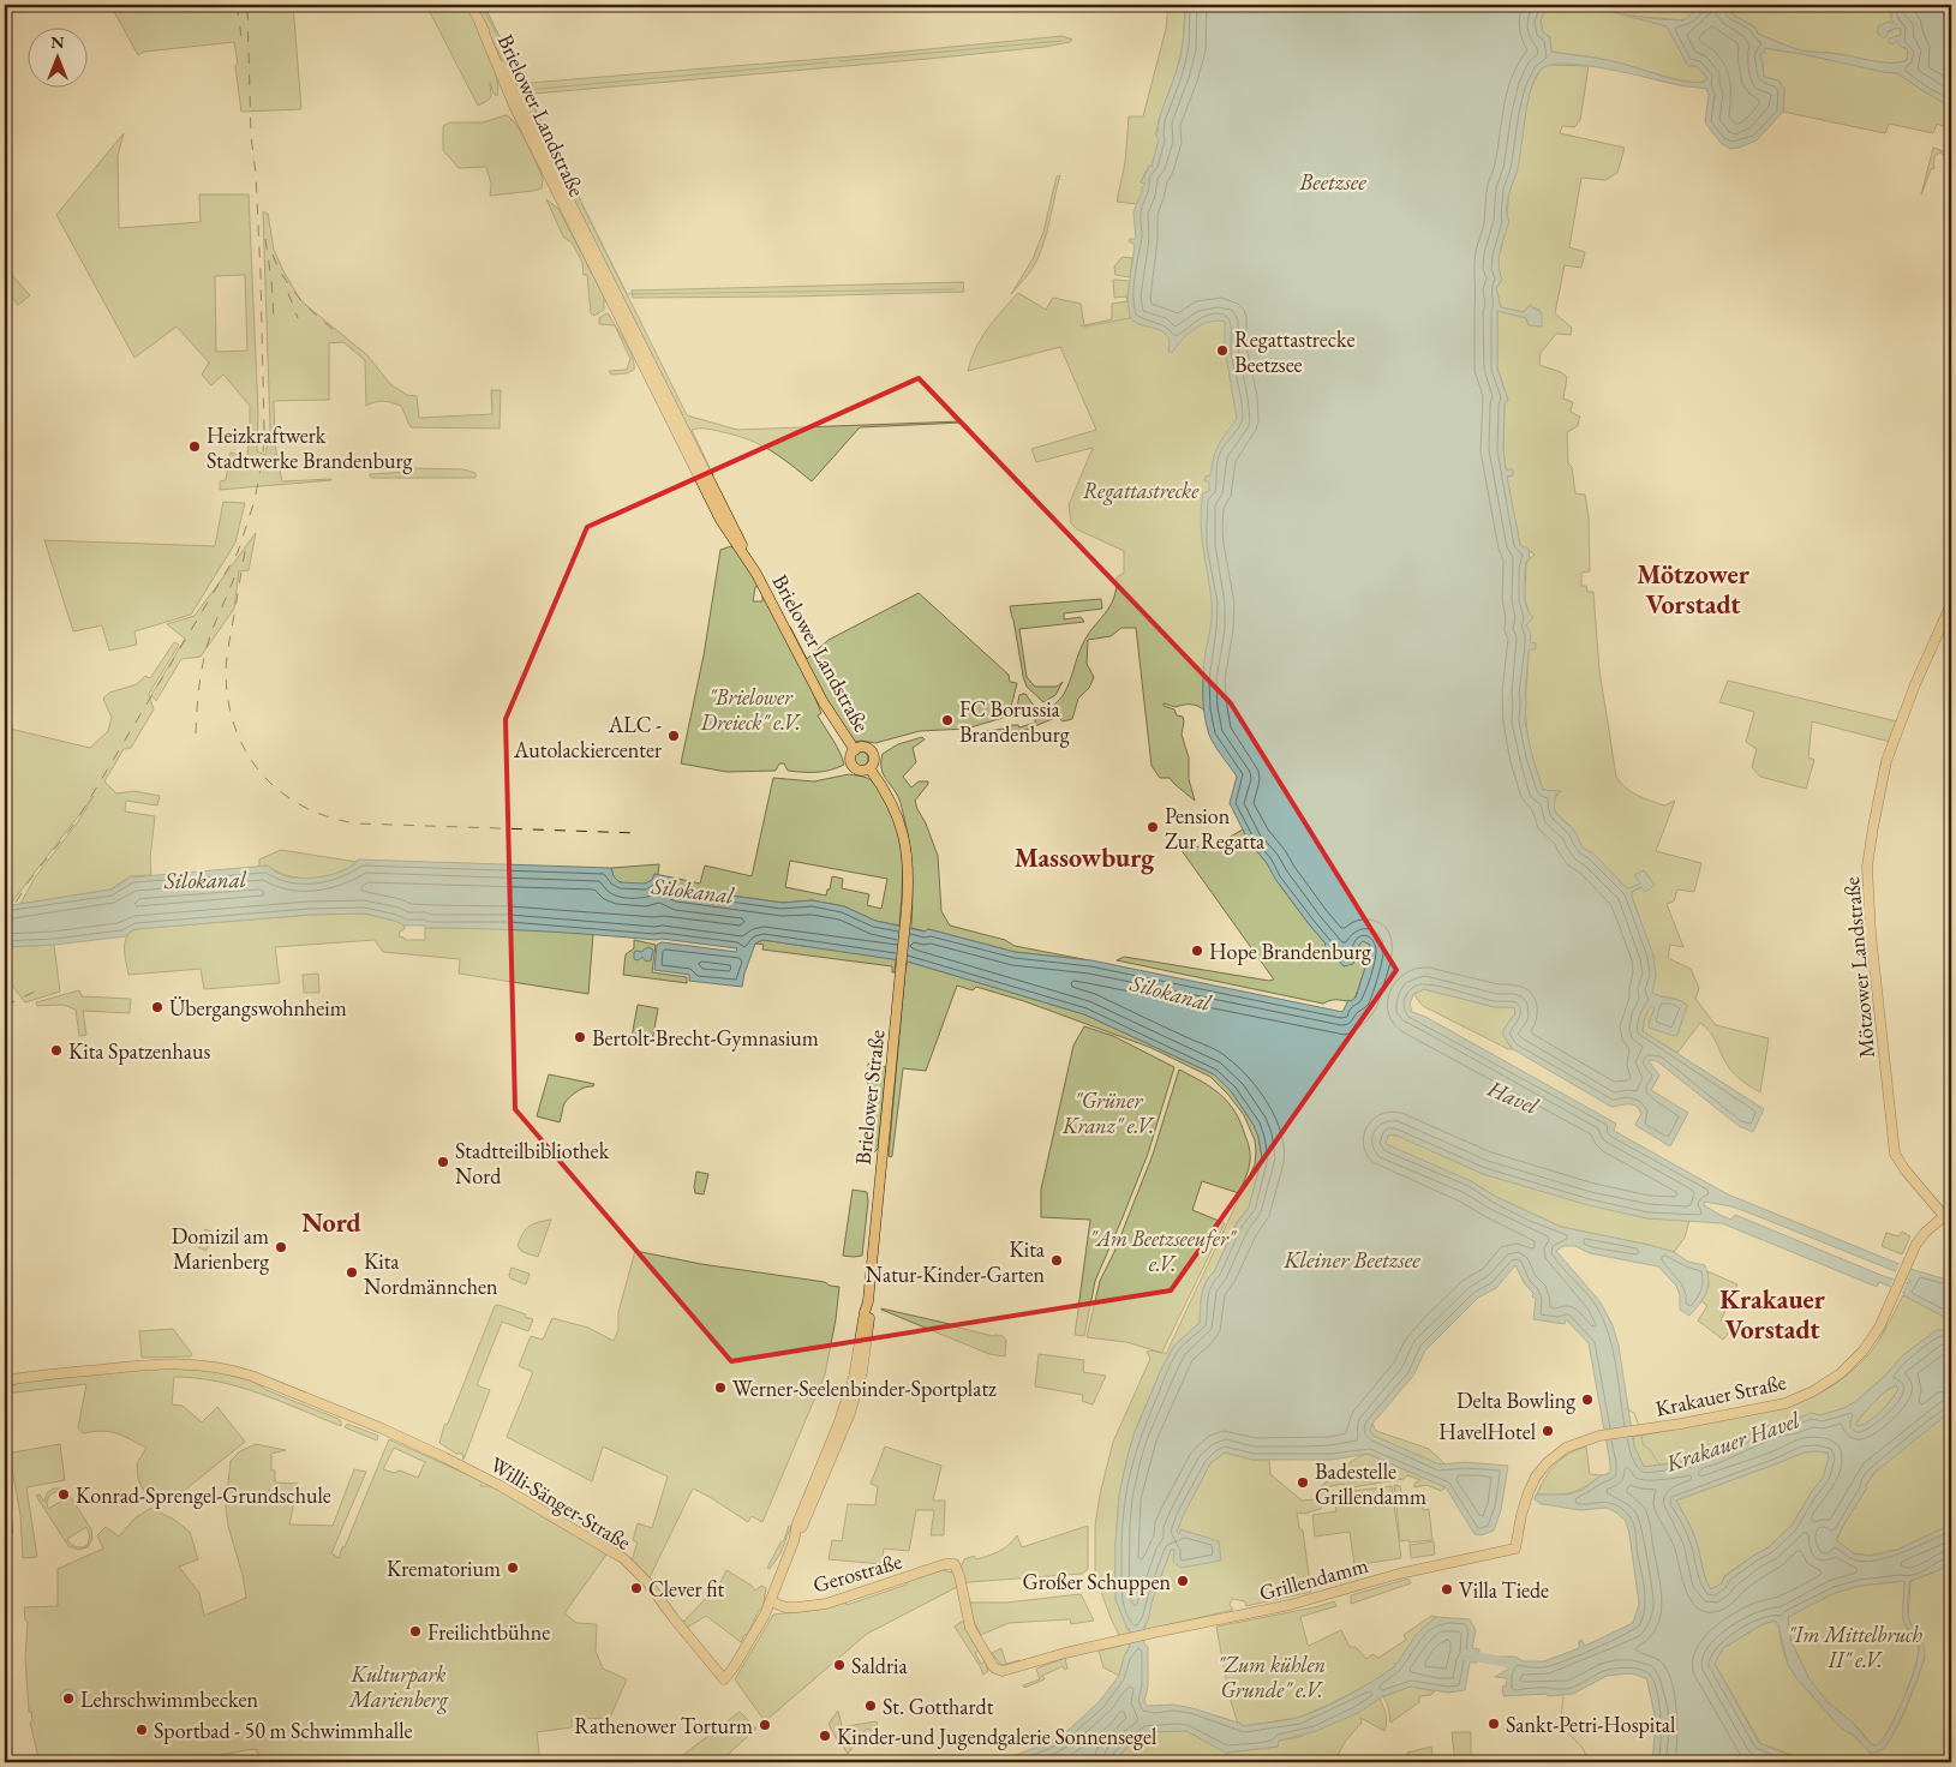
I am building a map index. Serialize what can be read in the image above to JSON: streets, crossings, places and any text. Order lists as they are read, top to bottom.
{
  "streets": {
    "main road": [
      "Brielower Landstraße",
      "Mötzower Landstraße",
      "Brielower Straße",
      "Krakauer Straße",
      "Willi-Sänger-Straße",
      "Gerostraße",
      "Grillendamm"
    ]
  },
  "crossings": [
    ["Brielower Landstraße", "Brielower Straße"],
    ["Mötzower Landstraße", "Krakauer Straße"],
    ["Brielower Straße", "Willi-Sänger-Straße"],
    ["Brielower Straße", "Gerostraße"],
    ["Krakauer Straße", "Grillendamm"],
    ["Gerostraße", "Grillendamm"]
  ],
  "districts": [
    "Mötzower Vorstadt",
    "Massowburg",
    "Nord",
    "Krakauer Vorstadt"
  ],
  "water": [
    "Beetzsee",
    "Silokanal",
    "Havel",
    "Kleiner Beetzsee",
    "Krakauer Havel"
  ],
  "parks": [
    "Regattastrecke",
    "\"Brielower Dreieck\" e.V.",
    "\"Grüner Kranz\" e.V.",
    "\"Am Beetzseeufer\" e.V.",
    "\"Im Mittelbruch II\" e.V.",
    "\"Zum kühlen Grunde\" e.V.",
    "Kulturpark Marienberg"
  ],
  "places": [
    "Regattastrecke Beetzsee",
    "Heizkraftwerk Stadtwerke Brandenburg",
    "FC Borussia Brandenburg",
    "ALC - Autolackiercenter",
    "Pension Zur Regatta",
    "Hope Brandenburg",
    "Übergangswohnheim",
    "Bertolt-Brecht-Gymnasium",
    "Kita Spatzenhaus",
    "Stadtteilbibliothek Nord",
    "Domizil am Marienberg",
    "Kita Natur-Kinder-Garten",
    "Kita Nordmännchen",
    "Werner-Seelenbinder-Sportplatz",
    "Delta Bowling",
    "HavelHotel",
    "Badestelle Grillendamm",
    "Konrad-Sprengel-Grundschule",
    "Krematorium",
    "Großer Schuppen",
    "Clever fit",
    "Villa Tiede",
    "Freilichtbühne",
    "Saldria",
    "Lehrschwimmbecken",
    "St. Gotthardt",
    "Sankt-Petri-Hospital",
    "Rathenower Torturm",
    "Sportbad - 50 m Schwimmhalle",
    "Kinder-und Jugendgalerie Sonnensegel"
  ],
  "north": "top"
}
